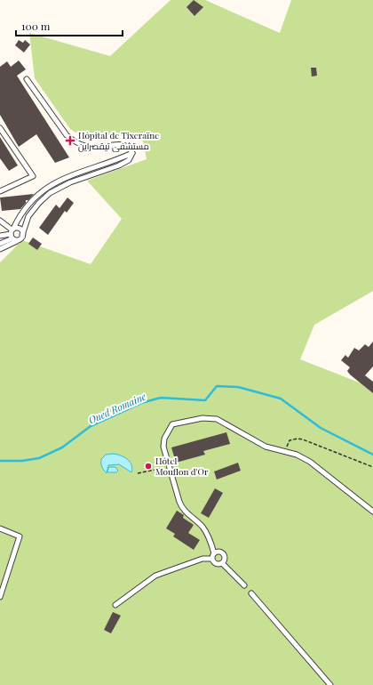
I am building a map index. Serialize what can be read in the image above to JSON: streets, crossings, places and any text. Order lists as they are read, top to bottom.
{
  "water": ["Oued Romaine"],
  "places": {
    "health": ["Hôpital de Tixeraïne مستشفى تيقصراين"],
    "other": ["Hôtel Mouflon d'Or"]
  },
  "scale_bar": "100 m"
}
